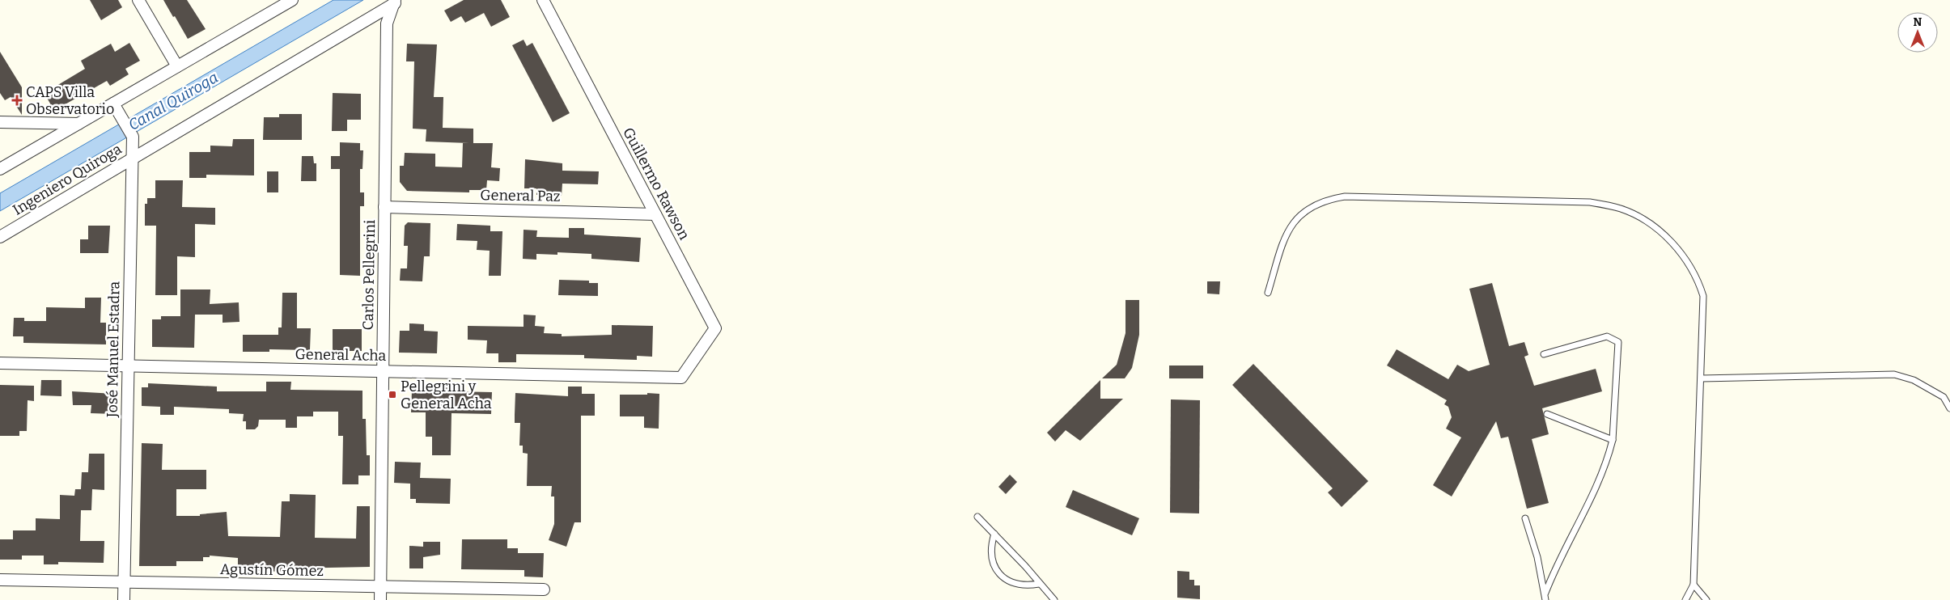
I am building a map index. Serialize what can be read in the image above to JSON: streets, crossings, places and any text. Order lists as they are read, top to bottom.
{
  "streets": {
    "street": [
      "Ingeniero Quiroga",
      "Guillermo Rawson",
      "General Paz",
      "Carlos Pellegrini",
      "José Manuel Estadra",
      "General Acha",
      "Agustín Gómez"
    ]
  },
  "crossings": [
    ["Ingeniero Quiroga", "Carlos Pellegrini"],
    ["Ingeniero Quiroga", "José Manuel Estadra"],
    ["Guillermo Rawson", "General Paz"],
    ["Guillermo Rawson", "General Acha"],
    ["General Paz", "Carlos Pellegrini"],
    ["Carlos Pellegrini", "General Acha"],
    ["Carlos Pellegrini", "Agustín Gómez"],
    ["José Manuel Estadra", "General Acha"],
    ["José Manuel Estadra", "Agustín Gómez"]
  ],
  "water": ["Canal Quiroga"],
  "places": {
    "health": ["CAPS Villa Observatorio"],
    "transit": ["Pellegrini y General Acha"]
  },
  "north": "top"
}
